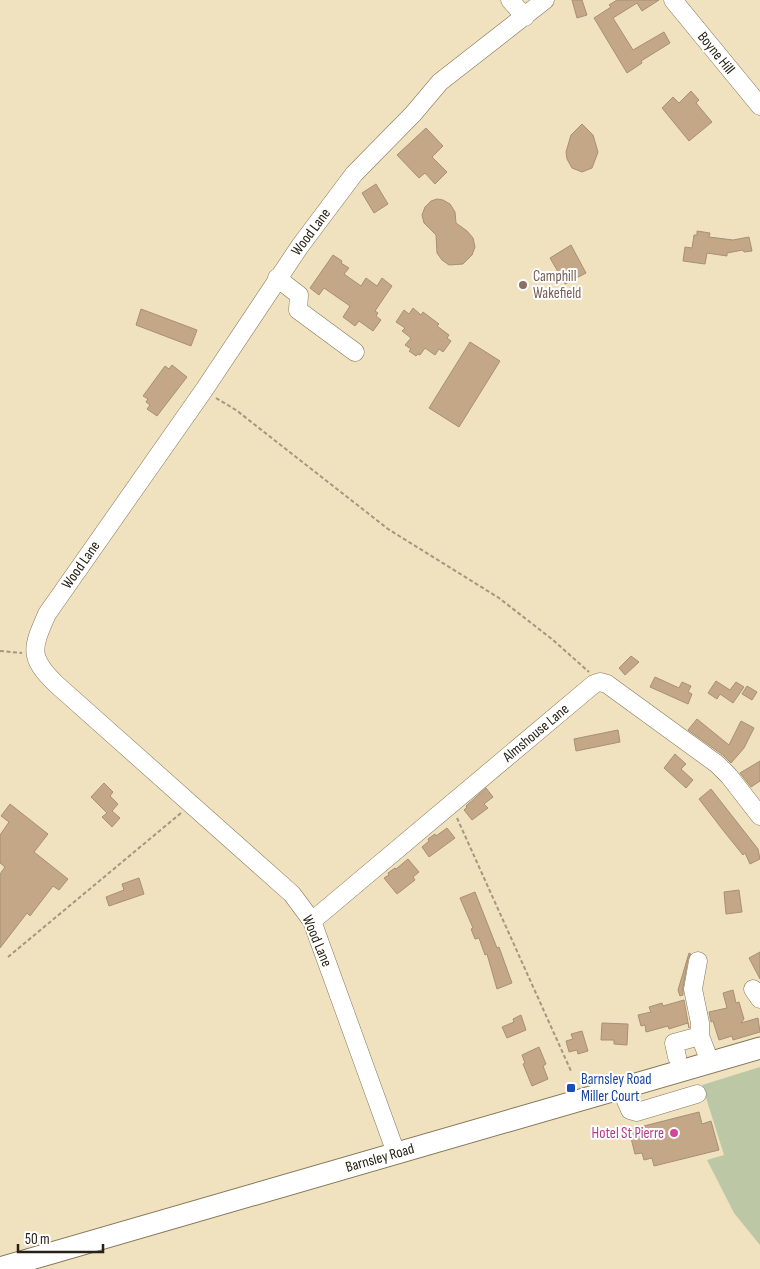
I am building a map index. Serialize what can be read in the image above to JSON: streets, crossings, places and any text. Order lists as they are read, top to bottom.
{
  "streets": {
    "main road": ["Barnsley Road"],
    "street": ["Boyne Hill", "Wood Lane", "Almshouse Lane"]
  },
  "crossings": [
    ["Wood Lane", "Almshouse Lane"],
    ["Wood Lane", "Barnsley Road"]
  ],
  "places": {
    "other": ["Camphill Wakefield", "Hotel St Pierre"],
    "transit": ["Barnsley Road Miller Court"]
  },
  "scale_bar": "50 m"
}
